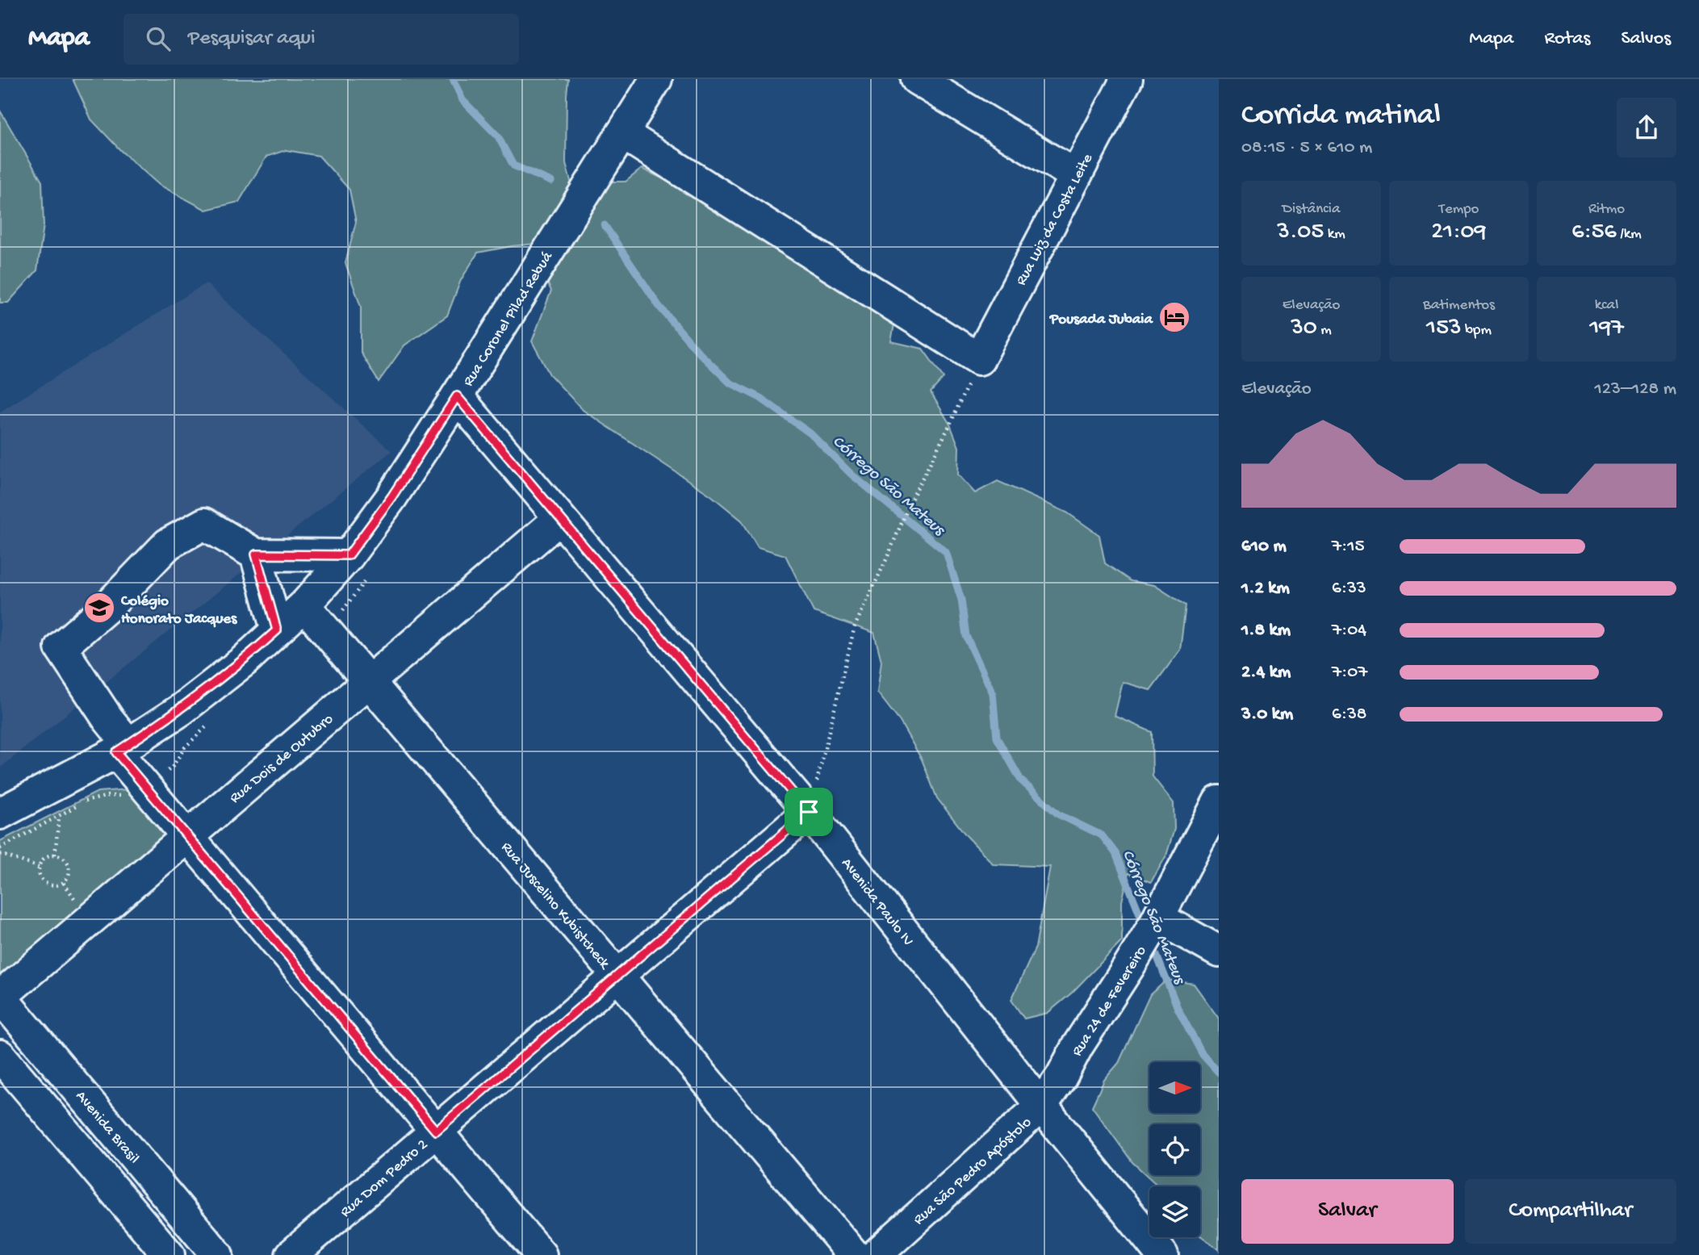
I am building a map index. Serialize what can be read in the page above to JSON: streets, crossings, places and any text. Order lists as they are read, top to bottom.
{
  "streets": {
    "street": [
      "Rua Luiz da Costa Leite",
      "Rua Coronel Pilad Rebuá",
      "Rua Dois de Outubro",
      "Avenida Paulo IV",
      "Rua Juscelino Kubistcheck",
      "Rua 24 de Fevereiro",
      "Avenida Brasil",
      "Rua São Pedro Apóstolo",
      "Rua Dom Pedro 2"
    ]
  },
  "crossings": [
    ["Rua Coronel Pilad Rebuá", "Avenida Paulo IV"],
    ["Rua Coronel Pilad Rebuá", "Rua Juscelino Kubistcheck"],
    ["Rua Dois de Outubro", "Avenida Paulo IV"],
    ["Rua Dois de Outubro", "Rua Juscelino Kubistcheck"],
    ["Rua Dois de Outubro", "Avenida Brasil"],
    ["Avenida Paulo IV", "Rua 24 de Fevereiro"],
    ["Avenida Paulo IV", "Rua São Pedro Apóstolo"],
    ["Avenida Paulo IV", "Rua Dom Pedro 2"],
    ["Rua Juscelino Kubistcheck", "Rua Dom Pedro 2"],
    ["Rua 24 de Fevereiro", "Rua São Pedro Apóstolo"]
  ],
  "water": ["Córrego São Mateus"],
  "places": {
    "hotel": ["Pousada Jubaia"],
    "school or university": ["Colégio Honorato Jacques"]
  },
  "north": "right",
  "page": {
    "header": "Mapa",
    "search": "Pesquisar aqui",
    "nav": ["Mapa", "Rotas", "Salvos"],
    "heading": ["Corrida matinal", "08:15 · 5 × 610 m"],
    "stats": [
      ["Distância", "3.05 km"],
      ["Tempo", "21:09"],
      ["Ritmo", "6:56 /km"],
      ["Elevação", "30 m"],
      ["Batimentos", "153 bpm"],
      ["kcal", "197"]
    ],
    "chart": ["Elevação", "123–128 m"],
    "list": [
      {
        "name": "610 m",
        "note": "7:15"
      },
      {
        "name": "1.2 km",
        "note": "6:33"
      },
      {
        "name": "1.8 km",
        "note": "7:04"
      },
      {
        "name": "2.4 km",
        "note": "7:07"
      },
      {
        "name": "3.0 km",
        "note": "6:38"
      }
    ],
    "buttons": ["Salvar", "Compartilhar"]
  }
}
